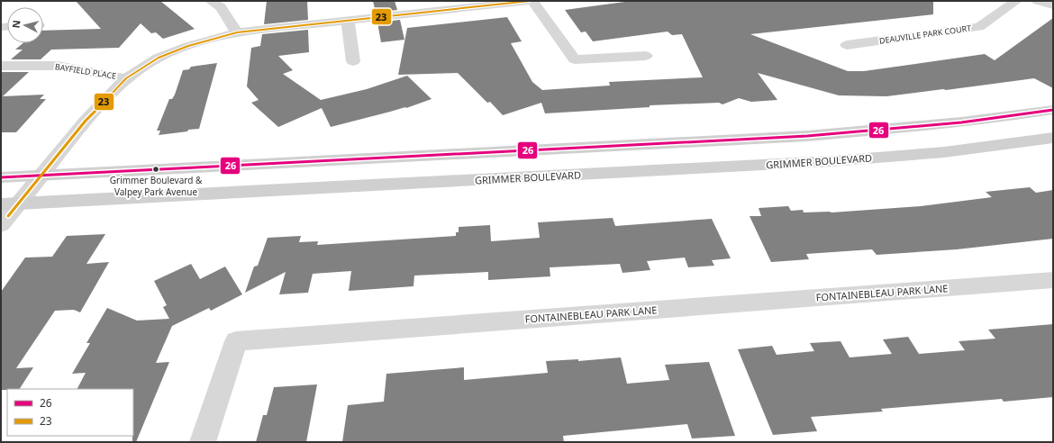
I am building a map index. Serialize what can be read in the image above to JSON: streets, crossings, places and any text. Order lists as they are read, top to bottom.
{
  "streets": {
    "main road": ["GRIMMER BOULEVARD"],
    "street": ["DEAUVILLE PARK COURT", "BAYFIELD PLACE", "FONTAINEBLEAU PARK LANE"]
  },
  "places": ["Grimmer Boulevard & Valpey Park Avenue"],
  "lines": ["transit line 23", "transit line 26"],
  "legend": ["26", "23"],
  "north": "left"
}
